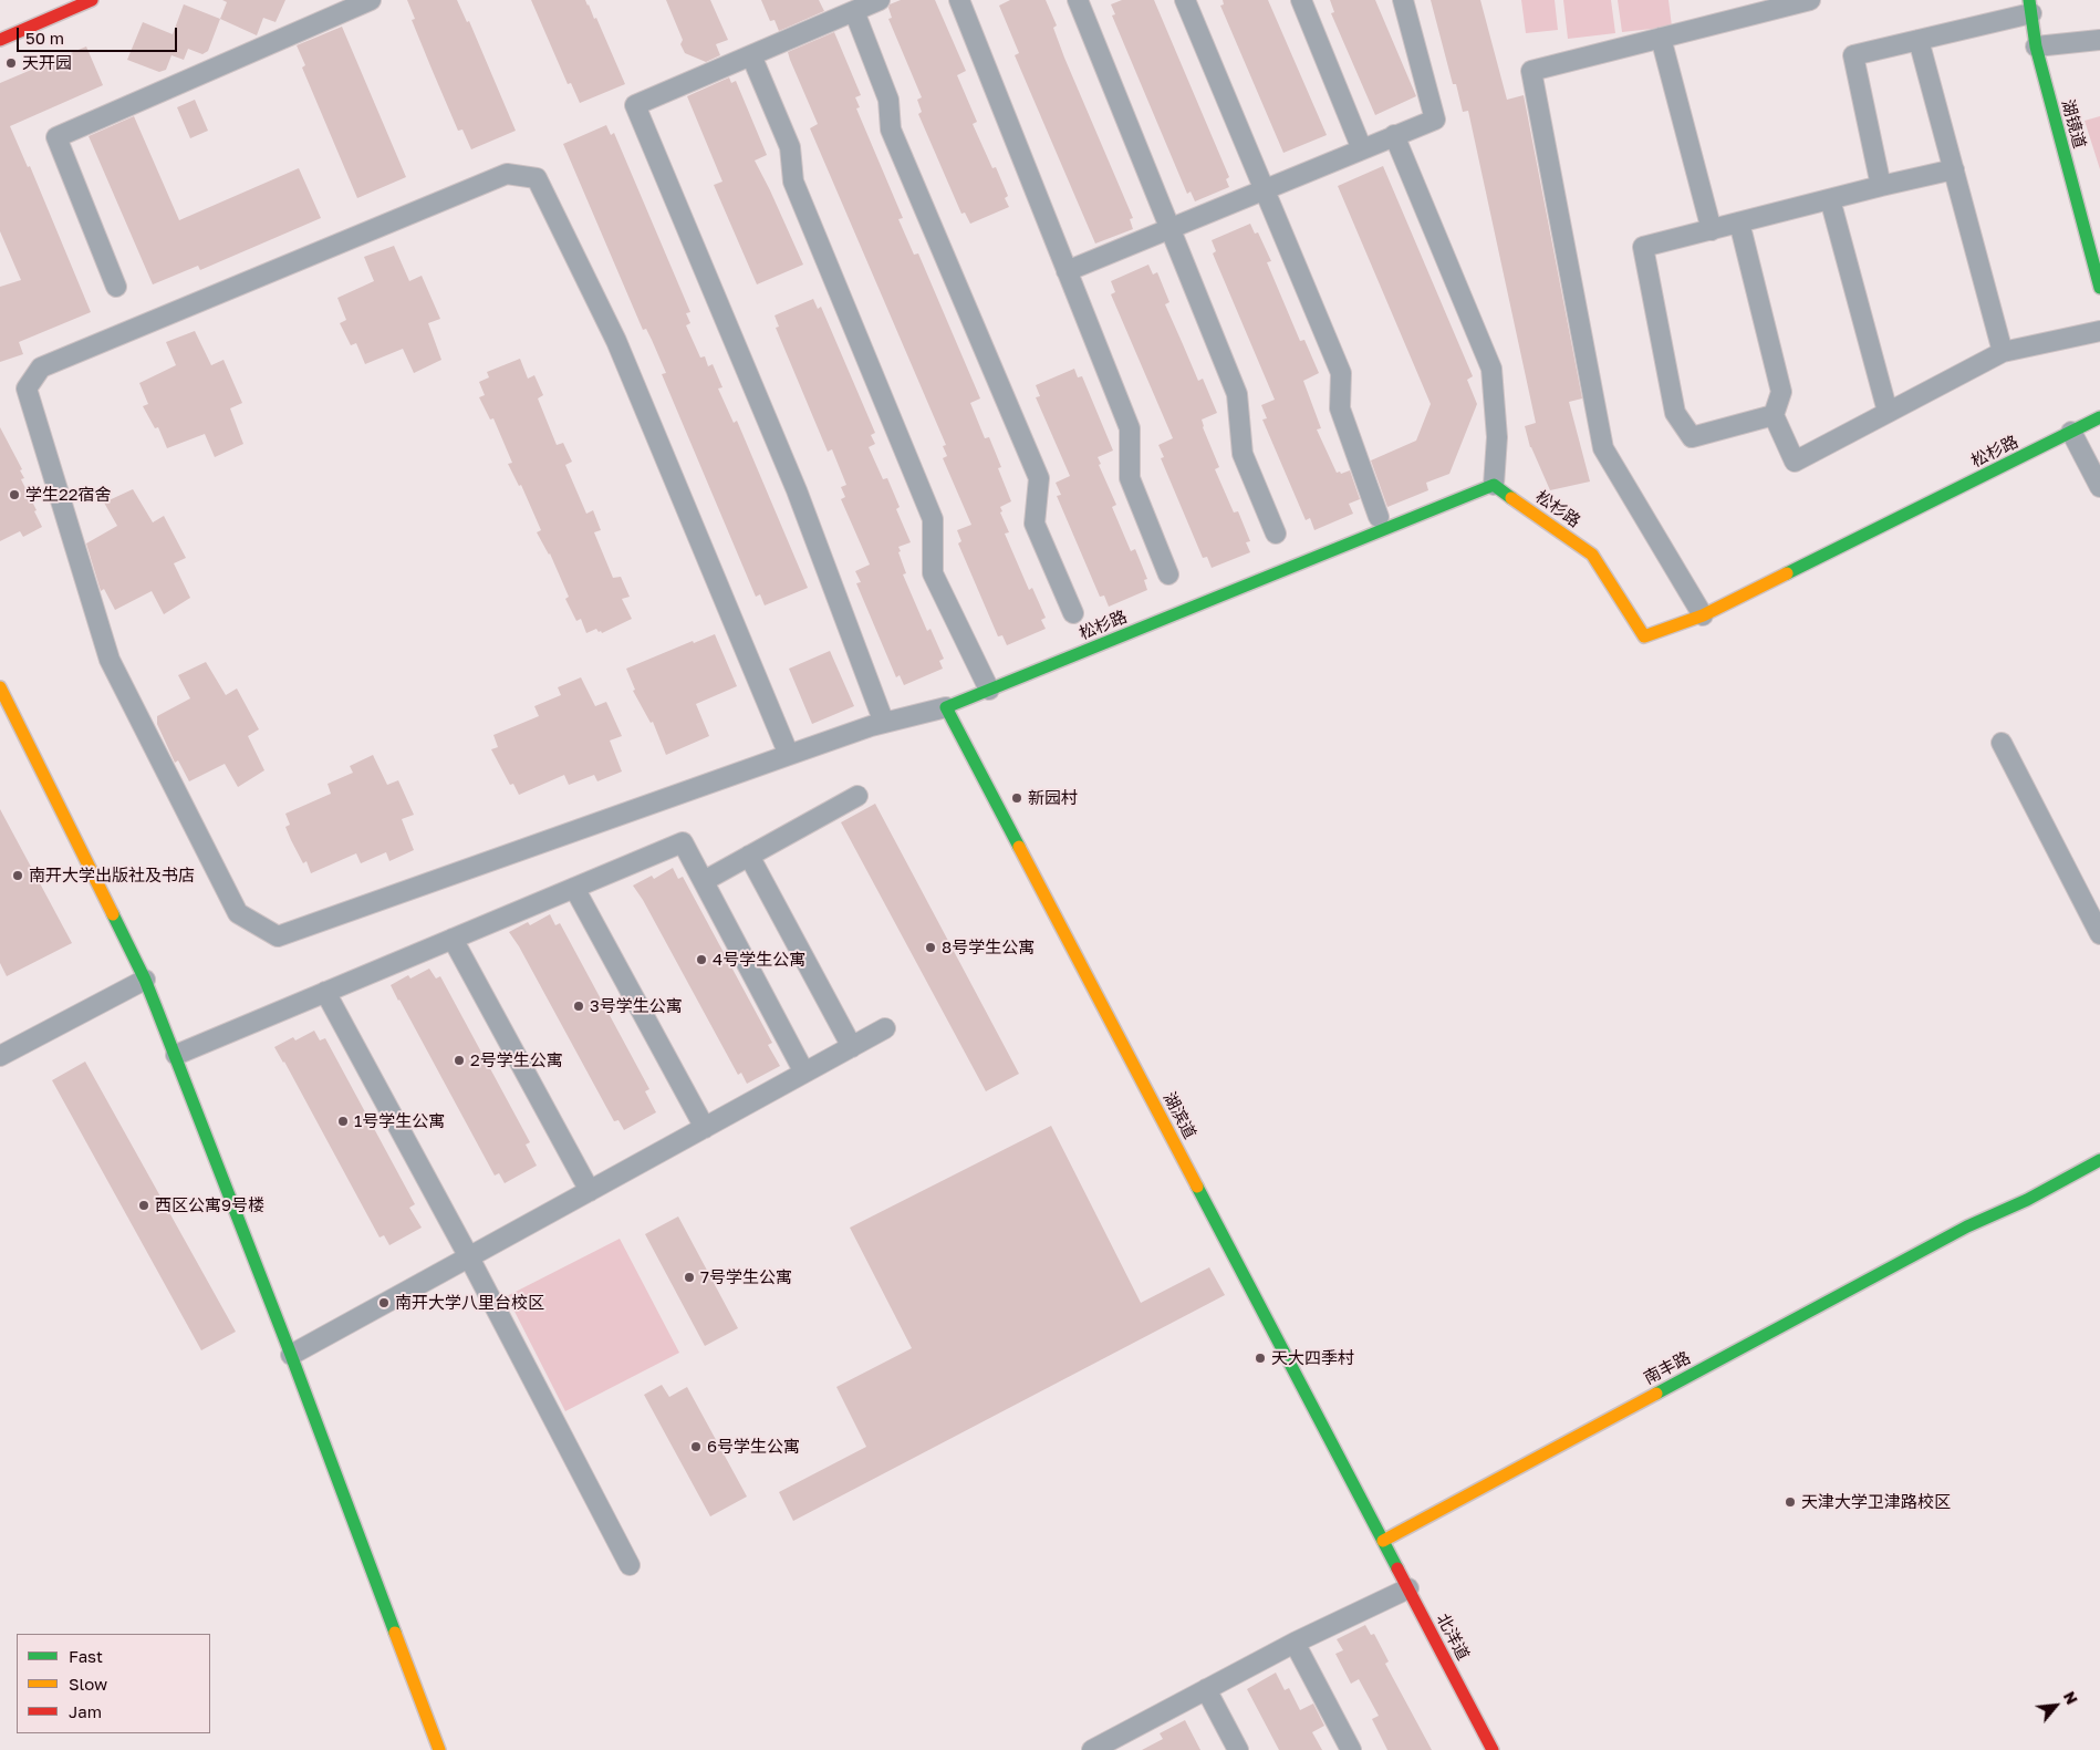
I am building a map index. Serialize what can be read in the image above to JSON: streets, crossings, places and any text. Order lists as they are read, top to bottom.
{
  "streets": {
    "street": [
      "湖镜道",
      "松杉路",
      "湖滨道",
      "南丰路",
      "北洋道"
    ]
  },
  "crossings": [
    ["松杉路", "湖滨道"],
    ["湖滨道", "南丰路"],
    ["湖滨道", "北洋道"],
    ["南丰路", "北洋道"]
  ],
  "places": [
    "天开园",
    "学生22宿舍",
    "新园村",
    "南开大学出版社及书店",
    "8号学生公寓",
    "4号学生公寓",
    "3号学生公寓",
    "2号学生公寓",
    "1号学生公寓",
    "西区公寓9号楼",
    "7号学生公寓",
    "南开大学八里台校区",
    "天大四季村",
    "6号学生公寓",
    "天津大学卫津路校区"
  ],
  "legend": ["Fast", "Slow", "Jam"],
  "scale_bar": "50 m",
  "north": "top right"
}
